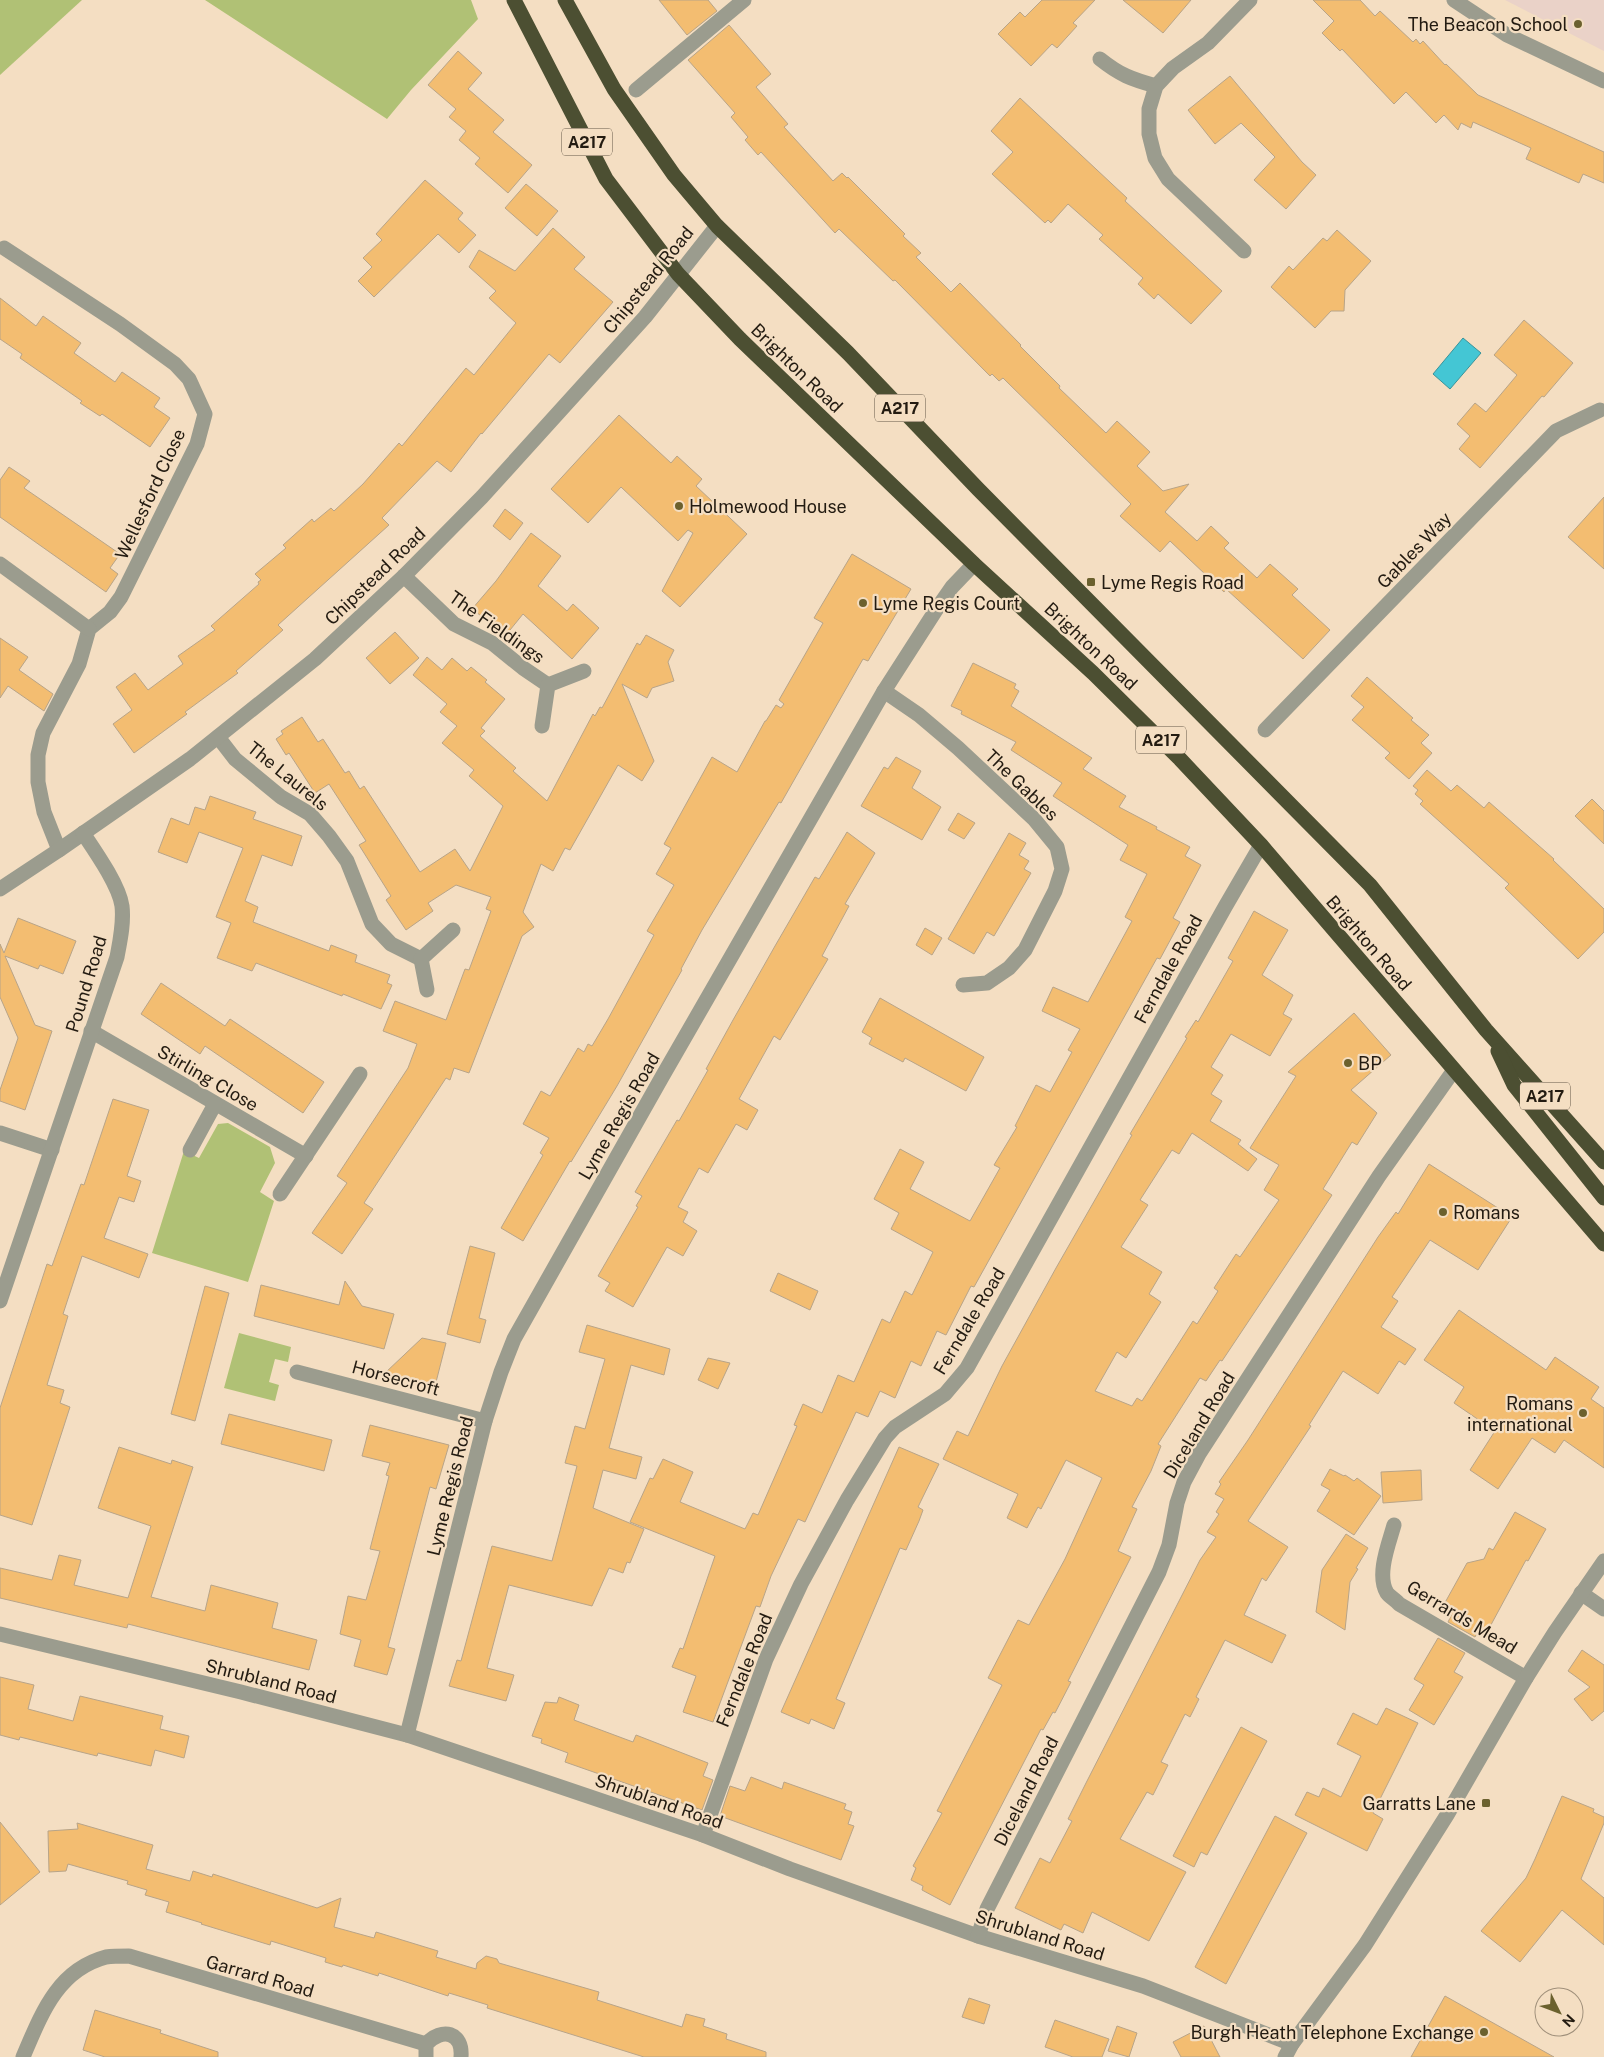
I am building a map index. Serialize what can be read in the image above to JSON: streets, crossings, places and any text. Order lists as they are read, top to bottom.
{
  "streets": {
    "highway": ["A217", "Brighton Road"],
    "street": [
      "Chipstead Road",
      "Wellesford Close",
      "Gables Way",
      "The Fieldings",
      "The Laurels",
      "The Gables",
      "Ferndale Road",
      "Pound Road",
      "Stirling Close",
      "Lyme Regis Road",
      "Horsecroft",
      "Diceland Road",
      "Gerrards Mead",
      "Shrubland Road",
      "Garrard Road"
    ]
  },
  "crossings": [
    ["Chipstead Road", "Brighton Road"],
    ["Chipstead Road", "The Fieldings"],
    ["Chipstead Road", "The Laurels"],
    ["Chipstead Road", "Pound Road"],
    ["Brighton Road", "Ferndale Road"],
    ["Brighton Road", "Lyme Regis Road"],
    ["Brighton Road", "Diceland Road"],
    ["The Gables", "Lyme Regis Road"],
    ["Ferndale Road", "Shrubland Road"],
    ["Pound Road", "Stirling Close"],
    ["Lyme Regis Road", "Horsecroft"],
    ["Lyme Regis Road", "Shrubland Road"],
    ["Diceland Road", "Shrubland Road"]
  ],
  "places": {
    "other": [
      "The Beacon School",
      "Holmewood House",
      "Lyme Regis Court",
      "BP",
      "Romans",
      "Romans international",
      "Burgh Heath Telephone Exchange"
    ],
    "transit": ["Lyme Regis Road", "Garratts Lane"]
  },
  "north": "bottom right"
}
